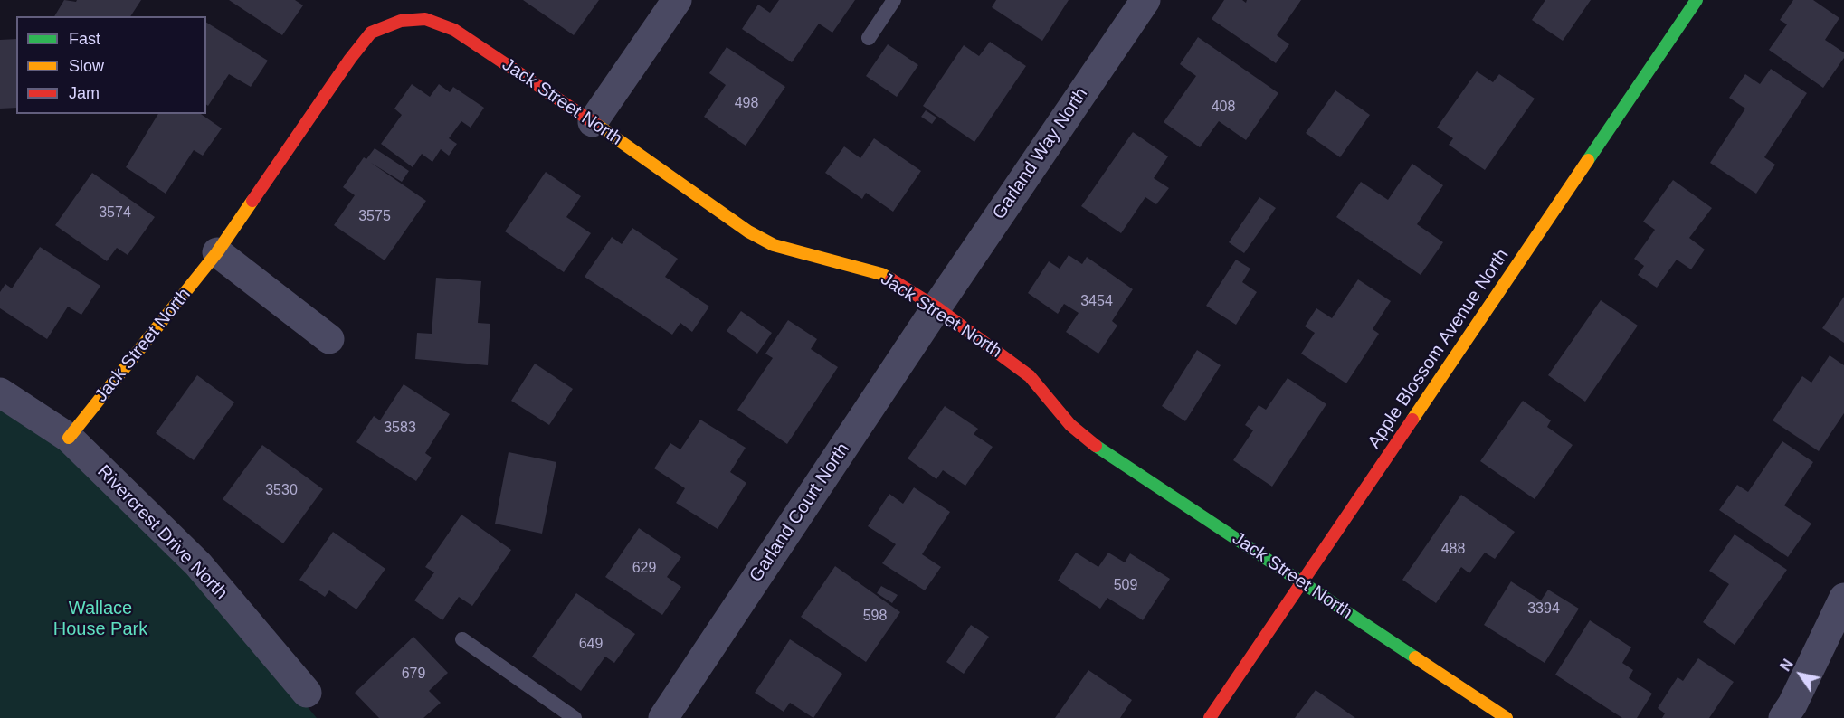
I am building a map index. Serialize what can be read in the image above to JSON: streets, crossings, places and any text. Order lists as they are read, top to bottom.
{
  "streets": {
    "street": [
      "Jack Street North",
      "Garland Way North",
      "Apple Blossom Avenue North",
      "Garland Court North",
      "Rivercrest Drive North"
    ]
  },
  "crossings": [
    ["Jack Street North", "Garland Way North"],
    ["Jack Street North", "Apple Blossom Avenue North"],
    ["Jack Street North", "Garland Court North"],
    ["Jack Street North", "Rivercrest Drive North"],
    ["Garland Way North", "Garland Court North"]
  ],
  "parks": ["Wallace House Park"],
  "house_numbers": [
    "498",
    "408",
    "3574",
    "3575",
    "3454",
    "3583",
    "3530",
    "488",
    "629",
    "509",
    "3394",
    "598",
    "649",
    "679"
  ],
  "legend": ["Fast", "Slow", "Jam"],
  "north": "top left"
}
